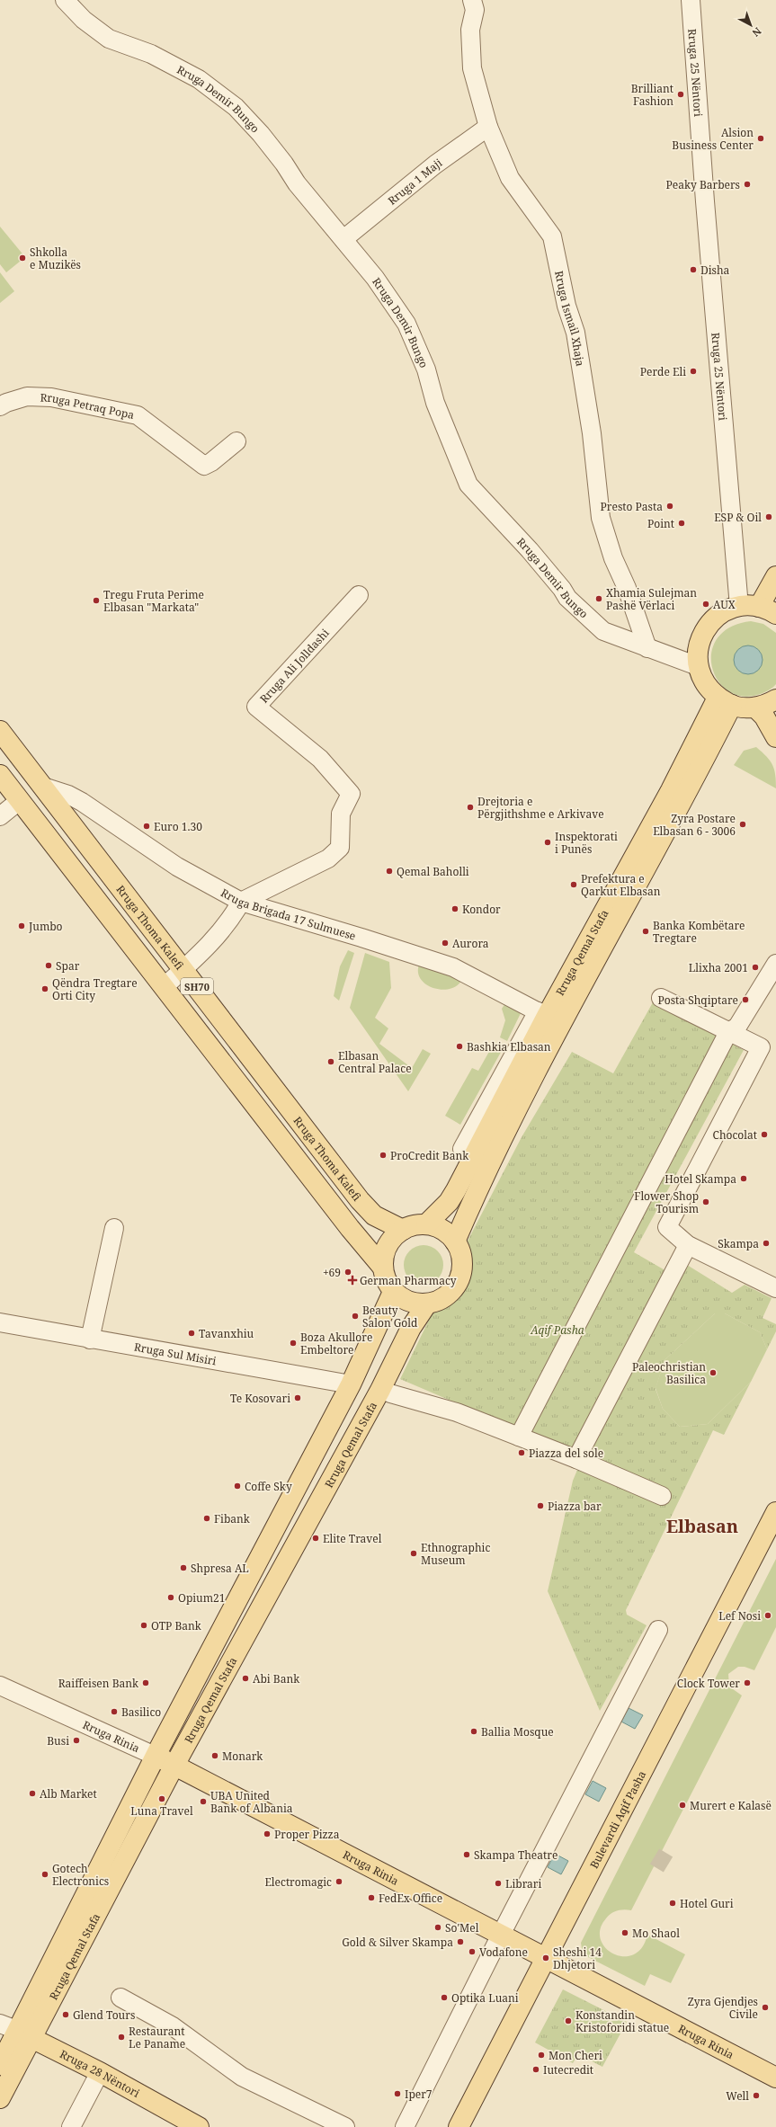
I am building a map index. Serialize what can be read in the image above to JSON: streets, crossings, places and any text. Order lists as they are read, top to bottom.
{
  "streets": {
    "main road": [
      "Rruga Thoma Kalefi",
      "Rruga Qemal Stafa",
      "SH70",
      "Rruga Rinia",
      "Bulevardi Aqif Pasha",
      "Rruga 28 Nëntori"
    ],
    "street": [
      "Rruga 25 Nëntori",
      "Rruga Demir Bungo",
      "Rruga 1 Maji",
      "Rruga Ismail Xhaja",
      "Rruga Petraq Popa",
      "Rruga Ali Jolldashi",
      "Rruga Brigada 17 Sulmuese",
      "Rruga Sul Misiri"
    ]
  },
  "crossings": [
    ["Rruga Demir Bungo", "Rruga 1 Maji"],
    ["Rruga Demir Bungo", "Rruga Ismail Xhaja"],
    ["Rruga 1 Maji", "Rruga Ismail Xhaja"],
    ["Rruga Ali Jolldashi", "Rruga Brigada 17 Sulmuese"],
    ["Rruga Brigada 17 Sulmuese", "Rruga Thoma Kalefi"],
    ["Rruga Brigada 17 Sulmuese", "Rruga Qemal Stafa"],
    ["Rruga Thoma Kalefi", "Rruga Qemal Stafa"],
    ["Rruga Qemal Stafa", "Rruga Sul Misiri"],
    ["Rruga Qemal Stafa", "Rruga Rinia"],
    ["Rruga Qemal Stafa", "Rruga 28 Nëntori"],
    ["Rruga Rinia", "Bulevardi Aqif Pasha"]
  ],
  "districts": ["Elbasan"],
  "parks": ["Aqif Pasha"],
  "places": {
    "other": [
      "Brilliant Fashion",
      "Alsion Business Center",
      "Peaky Barbers",
      "Shkolla e Muzikës",
      "Disha",
      "Perde Eli",
      "Presto Pasta",
      "ESP & Oil",
      "Point",
      "Xhamia Sulejman Pashë Vërlaci",
      "Tregu Fruta Perime Elbasan \"Markata\"",
      "AUX",
      "Drejtoria e Përgjithshme e Arkivave",
      "Zyra Postare Elbasan 6 - 3006",
      "Euro 1.30",
      "Inspektorati i Punës",
      "Qemal Baholli",
      "Prefektura e Qarkut Elbasan",
      "Kondor",
      "Jumbo",
      "Banka Kombëtare Tregtare",
      "Aurora",
      "Spar",
      "Llixha 2001",
      "Qëndra Tregtare Orti City",
      "Posta Shqiptare",
      "Bashkia Elbasan",
      "Elbasan Central Palace",
      "Chocolat",
      "ProCredit Bank",
      "Hotel Skampa",
      "Flower Shop Tourism",
      "Skampa",
      "+69",
      "Beauty Salon Gold",
      "Tavanxhiu",
      "Boza Akullore Embeltore",
      "Paleochristian Basilica",
      "Te Kosovari",
      "Piazza del sole",
      "Coffe Sky",
      "Piazza bar",
      "Fibank",
      "Elite Travel",
      "Ethnographic Museum",
      "Shpresa AL",
      "Opium21",
      "Lef Nosi",
      "OTP Bank",
      "Abi Bank",
      "Raiffeisen Bank",
      "Clock Tower",
      "Basilico",
      "Ballia Mosque",
      "Busi",
      "Monark",
      "Alb Market",
      "Luna Travel",
      "UBA United Bank of Albania",
      "Murert e Kalasë",
      "Proper Pizza",
      "Skampa Theatre",
      "Gotech Electronics",
      "Electromagic",
      "Librari",
      "FedEx Office",
      "Hotel Guri",
      "So'Mel",
      "Mo Shaol",
      "Gold & Silver Skampa",
      "Vodafone",
      "Sheshi 14 Dhjetori",
      "Optika Luani",
      "Zyra Gjendjes Civile",
      "Glend Tours",
      "Konstandin Kristoforidi statue",
      "Restaurant Le Paname",
      "Mon Cheri",
      "Iutecredit",
      "Iper7",
      "Well"
    ],
    "health": ["German Pharmacy"]
  },
  "north": "bottom right"
}
